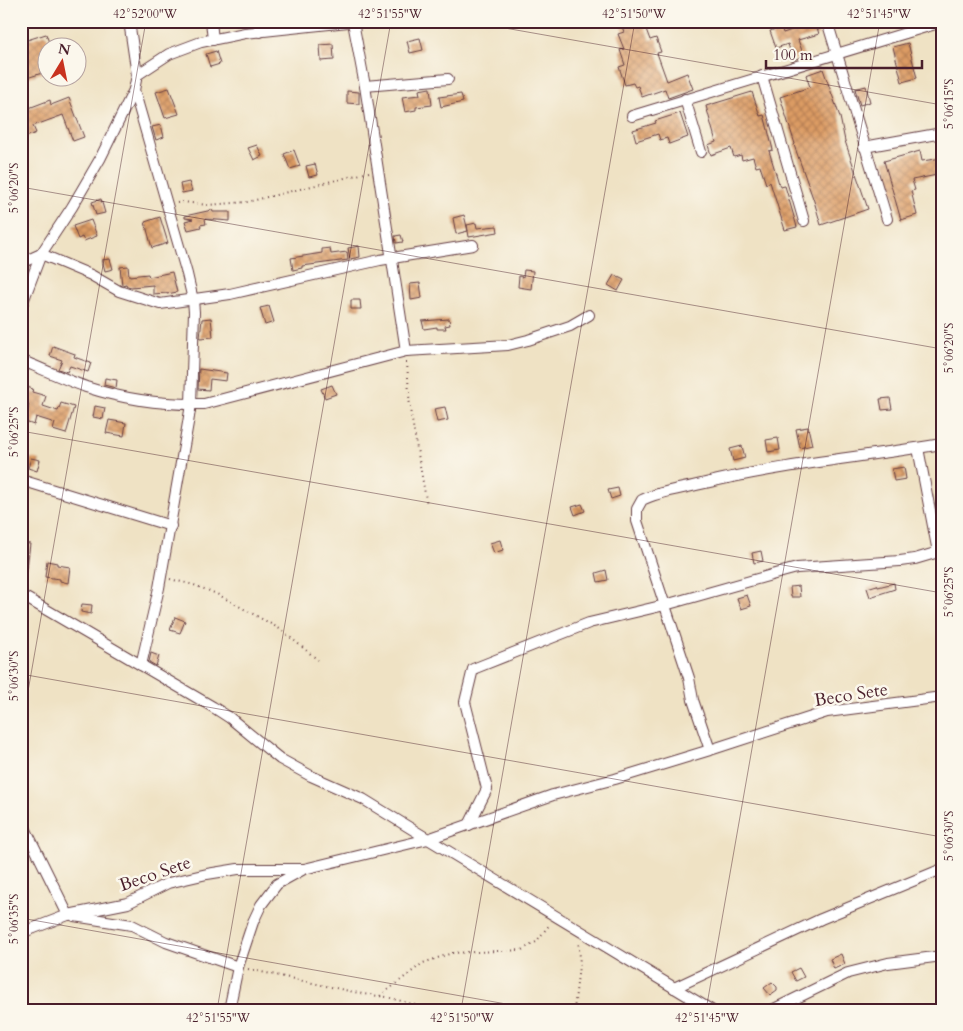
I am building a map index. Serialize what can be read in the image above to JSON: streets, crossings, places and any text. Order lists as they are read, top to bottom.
{
  "streets": {
    "street": ["Beco Sete"]
  },
  "scale_bar": "100 m",
  "north": "top",
  "coordinates": [
    "42°52'00\"W",
    "42°51'55\"W",
    "42°51'50\"W",
    "42°51'45\"W",
    "5°06'15\"S",
    "5°06'20\"S",
    "5°06'25\"S",
    "5°06'30\"S",
    "5°06'35\"S"
  ]
}
